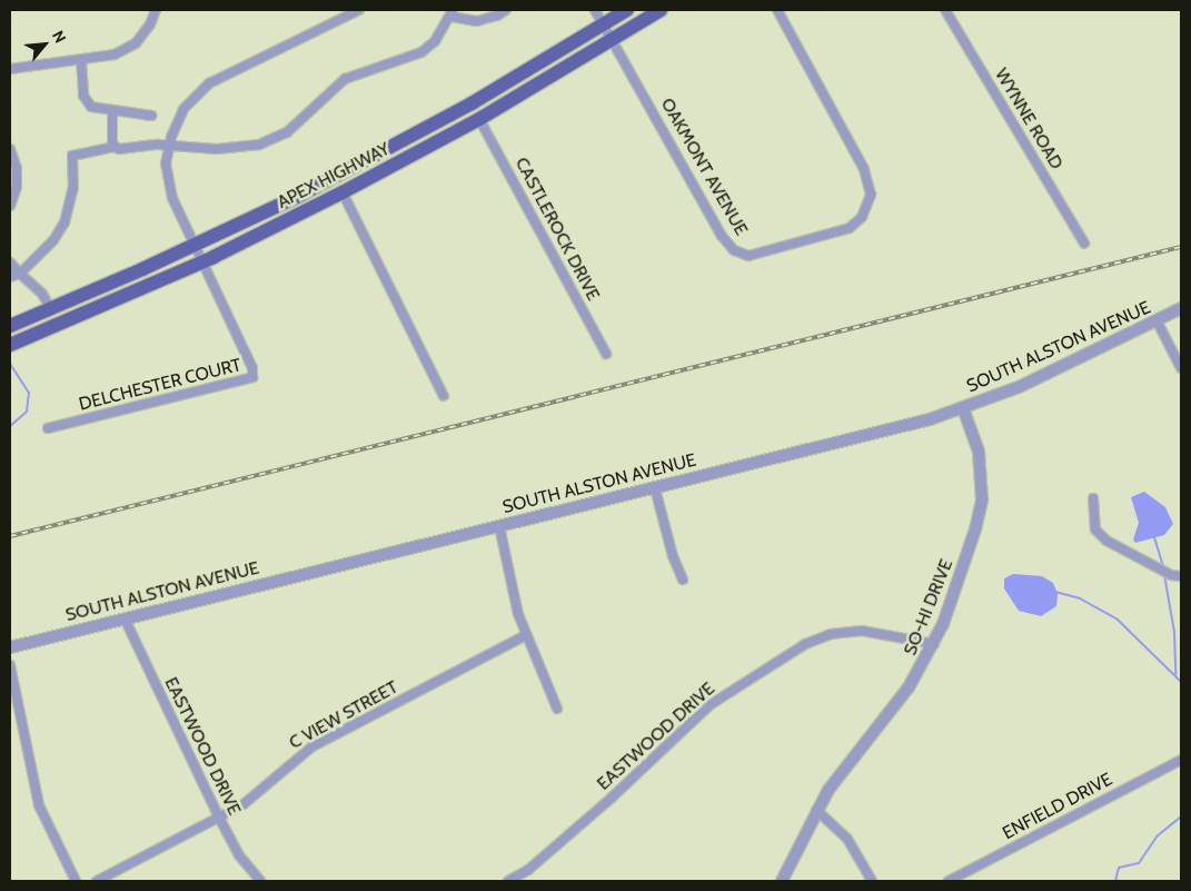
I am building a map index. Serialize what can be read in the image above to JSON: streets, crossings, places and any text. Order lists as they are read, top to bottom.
{
  "streets": {
    "main road": ["APEX HIGHWAY"],
    "street": [
      "WYNNE ROAD",
      "OAKMONT AVENUE",
      "CASTLEROCK DRIVE",
      "SOUTH ALSTON AVENUE",
      "DELCHESTER COURT",
      "SO-HI DRIVE",
      "C VIEW STREET",
      "EASTWOOD DRIVE",
      "ENFIELD DRIVE"
    ]
  },
  "crossings": [
    ["OAKMONT AVENUE", "APEX HIGHWAY"],
    ["APEX HIGHWAY", "CASTLEROCK DRIVE"],
    ["APEX HIGHWAY", "DELCHESTER COURT"],
    ["SOUTH ALSTON AVENUE", "SO-HI DRIVE"],
    ["SOUTH ALSTON AVENUE", "EASTWOOD DRIVE"],
    ["SO-HI DRIVE", "EASTWOOD DRIVE"],
    ["C VIEW STREET", "EASTWOOD DRIVE"]
  ],
  "north": "top right"
}
